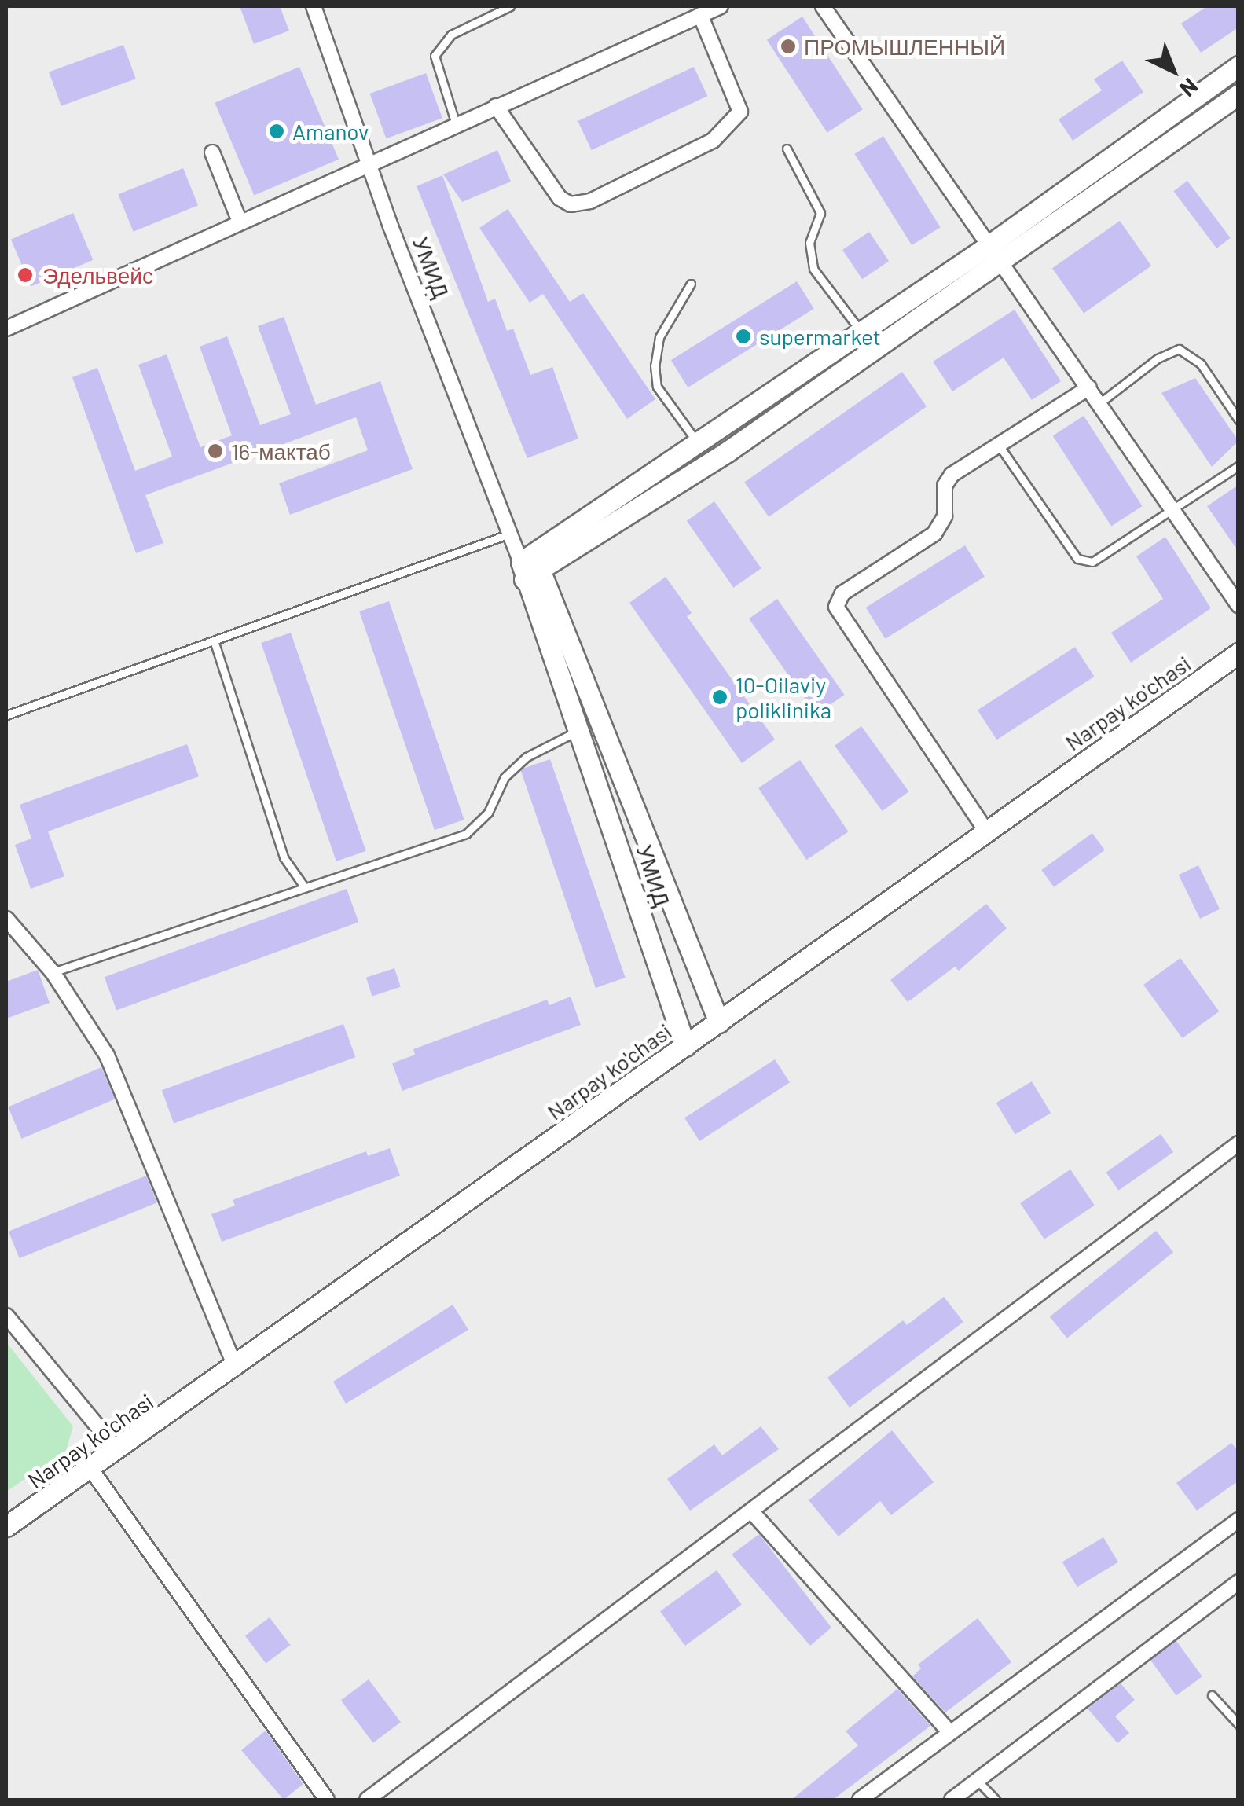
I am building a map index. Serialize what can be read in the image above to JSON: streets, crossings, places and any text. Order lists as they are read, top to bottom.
{
  "streets": {
    "street": ["УМИД", "Narpay ko'chasi"]
  },
  "crossings": [
    ["УМИД", "Narpay ko'chasi"]
  ],
  "places": [
    "ПРОМЫШЛЕННЫЙ",
    "Amanov",
    "Эдельвейс",
    "supermarket",
    "16-мактаб",
    "10-Oilaviy poliklinika"
  ],
  "north": "bottom right"
}
